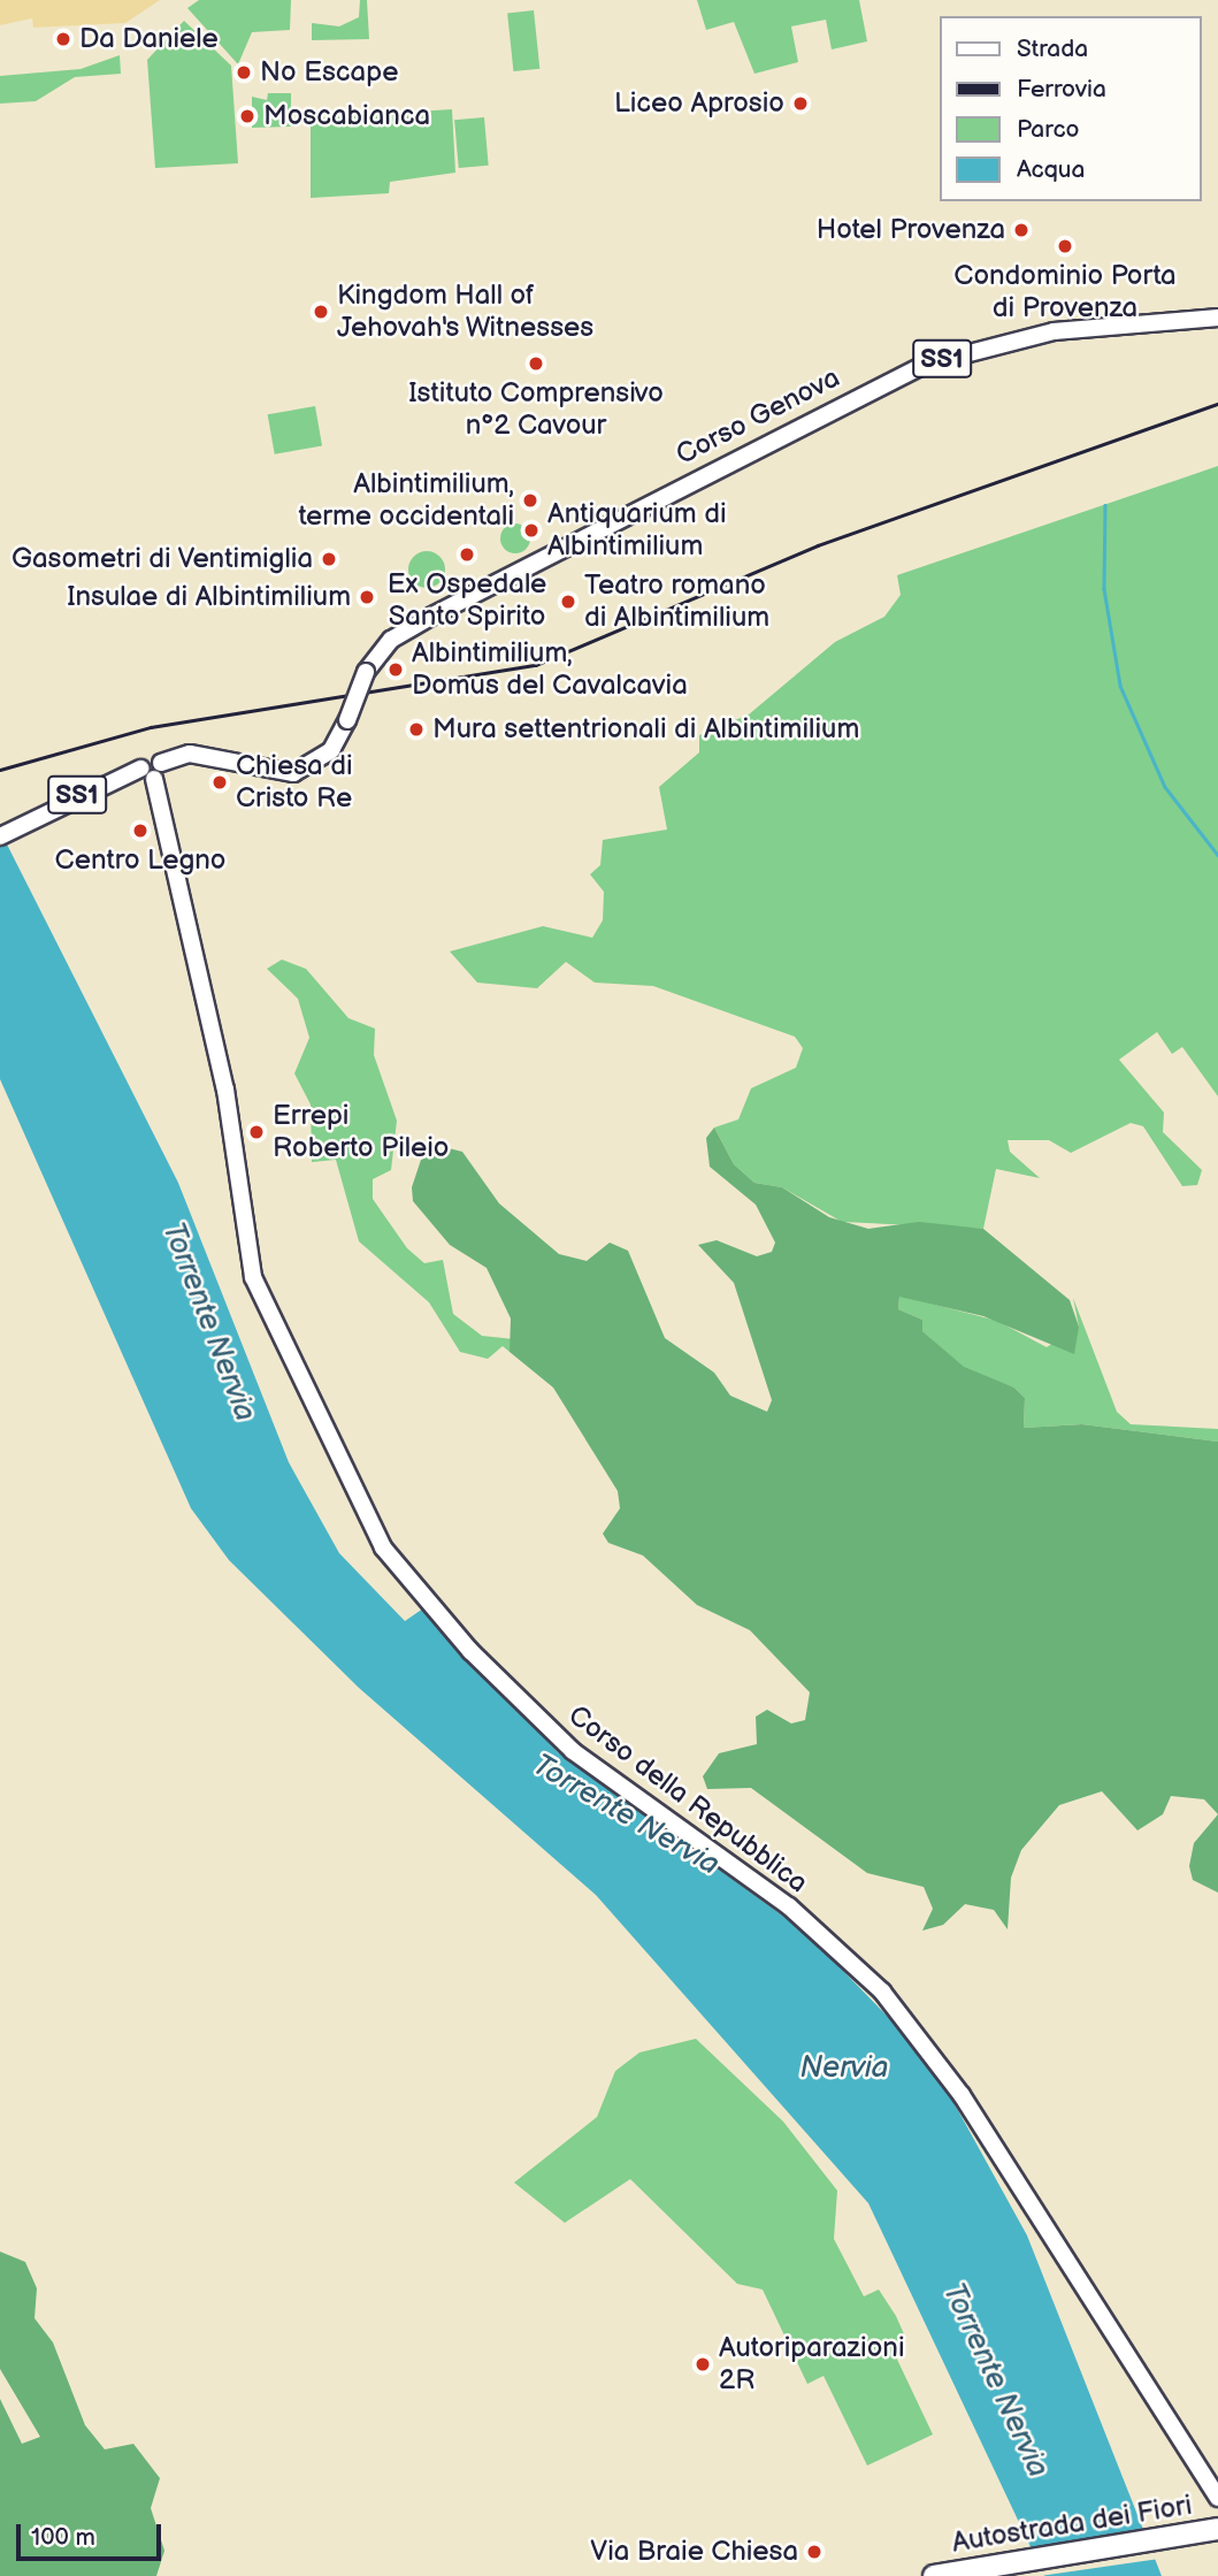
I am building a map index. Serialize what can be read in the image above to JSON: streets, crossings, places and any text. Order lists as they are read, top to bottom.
{
  "streets": {
    "highway": ["Autostrada dei Fiori"],
    "main road": ["SS1", "Corso Genova", "Corso della Repubblica"]
  },
  "crossings": [
    ["SS1", "Corso Genova"],
    ["SS1", "Corso della Repubblica"],
    ["Corso Genova", "Corso della Repubblica"]
  ],
  "water": ["Torrente Nervia", "Nervia"],
  "places": [
    "Da Daniele",
    "No Escape",
    "Liceo Aprosio",
    "Moscabianca",
    "Hotel Provenza",
    "Condominio Porta di Provenza",
    "Kingdom Hall of Jehovah's Witnesses",
    "Istituto Comprensivo n°2 Cavour",
    "Albintimilium, terme occidentali",
    "Antiquarium di Albintimilium",
    "Ex Ospedale Santo Spirito",
    "Gasometri di Ventimiglia",
    "Insulae di Albintimilium",
    "Teatro romano di Albintimilium",
    "Albintimilium, Domus del Cavalcavia",
    "Mura settentrionali di Albintimilium",
    "Chiesa di Cristo Re",
    "Centro Legno",
    "Errepi Roberto Pileio",
    "Autoriparazioni 2R",
    "Via Braie Chiesa"
  ],
  "legend": [
    "Strada",
    "Ferrovia",
    "Parco",
    "Acqua"
  ],
  "scale_bar": "100 m"
}
